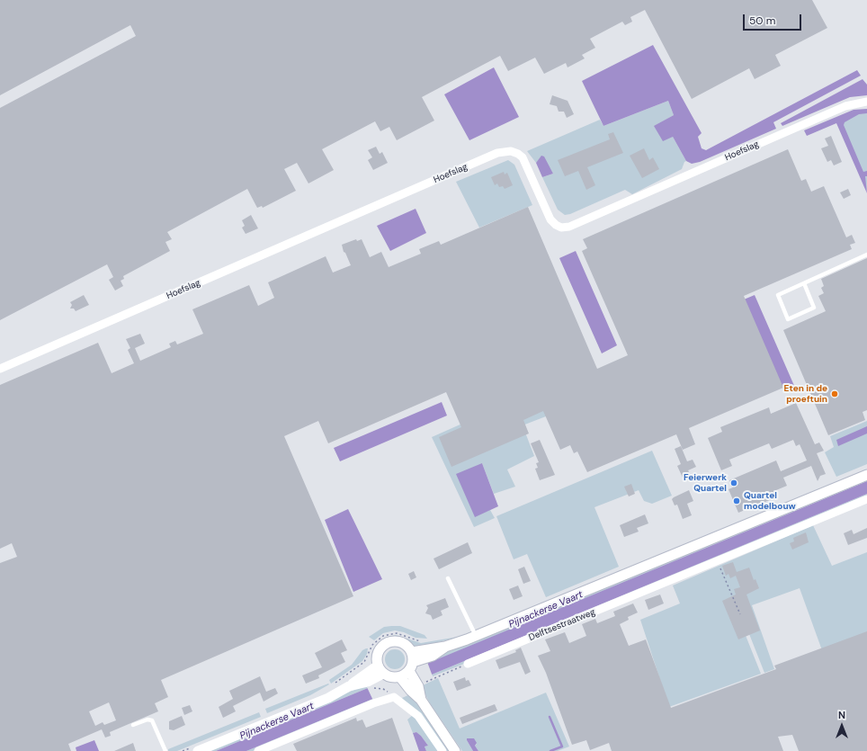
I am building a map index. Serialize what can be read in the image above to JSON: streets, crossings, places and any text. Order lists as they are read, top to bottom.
{
  "streets": {
    "street": ["Hoefslag", "Delftsestraatweg"]
  },
  "water": ["Pijnackerse Vaart"],
  "places": ["Eten in de proeftuin", "Feierwerk Quartel", "Quartel modelbouw"],
  "scale_bar": "50 m",
  "north": "top"
}
